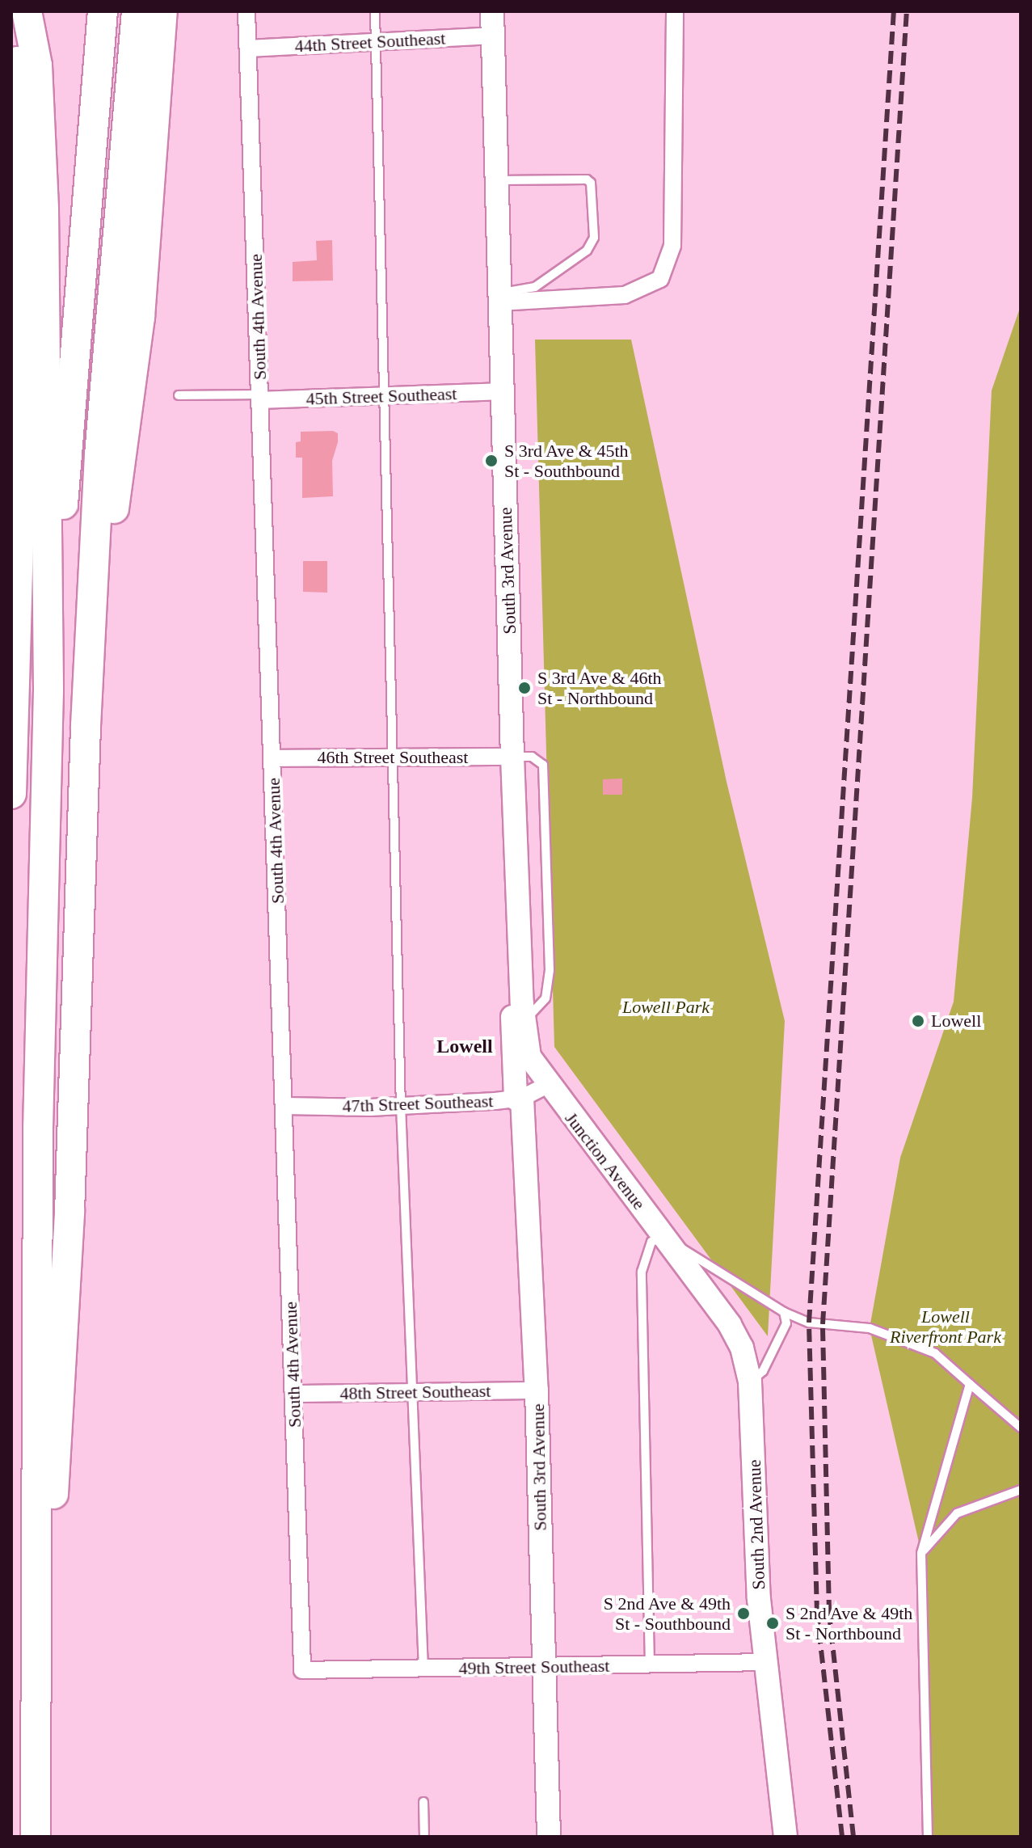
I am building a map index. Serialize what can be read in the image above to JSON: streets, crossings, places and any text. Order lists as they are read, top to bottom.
{
  "streets": {
    "street": [
      "44th Street Southeast",
      "South 4th Avenue",
      "45th Street Southeast",
      "South 3rd Avenue",
      "46th Street Southeast",
      "47th Street Southeast",
      "Junction Avenue",
      "48th Street Southeast",
      "South 2nd Avenue",
      "49th Street Southeast"
    ]
  },
  "crossings": [
    ["44th Street Southeast", "South 4th Avenue"],
    ["44th Street Southeast", "South 3rd Avenue"],
    ["South 4th Avenue", "45th Street Southeast"],
    ["South 4th Avenue", "46th Street Southeast"],
    ["South 4th Avenue", "47th Street Southeast"],
    ["South 4th Avenue", "48th Street Southeast"],
    ["South 4th Avenue", "49th Street Southeast"],
    ["45th Street Southeast", "South 3rd Avenue"],
    ["South 3rd Avenue", "46th Street Southeast"],
    ["South 3rd Avenue", "47th Street Southeast"],
    ["South 3rd Avenue", "Junction Avenue"],
    ["South 3rd Avenue", "48th Street Southeast"],
    ["South 3rd Avenue", "49th Street Southeast"],
    ["47th Street Southeast", "Junction Avenue"],
    ["Junction Avenue", "South 2nd Avenue"],
    ["South 2nd Avenue", "49th Street Southeast"]
  ],
  "districts": ["Lowell"],
  "parks": ["Lowell Park", "Lowell Riverfront Park"],
  "places": [
    "S 3rd Ave & 45th St - Southbound",
    "S 3rd Ave & 46th St - Northbound",
    "Lowell",
    "S 2nd Ave & 49th St - Southbound",
    "S 2nd Ave & 49th St - Northbound"
  ]
}
